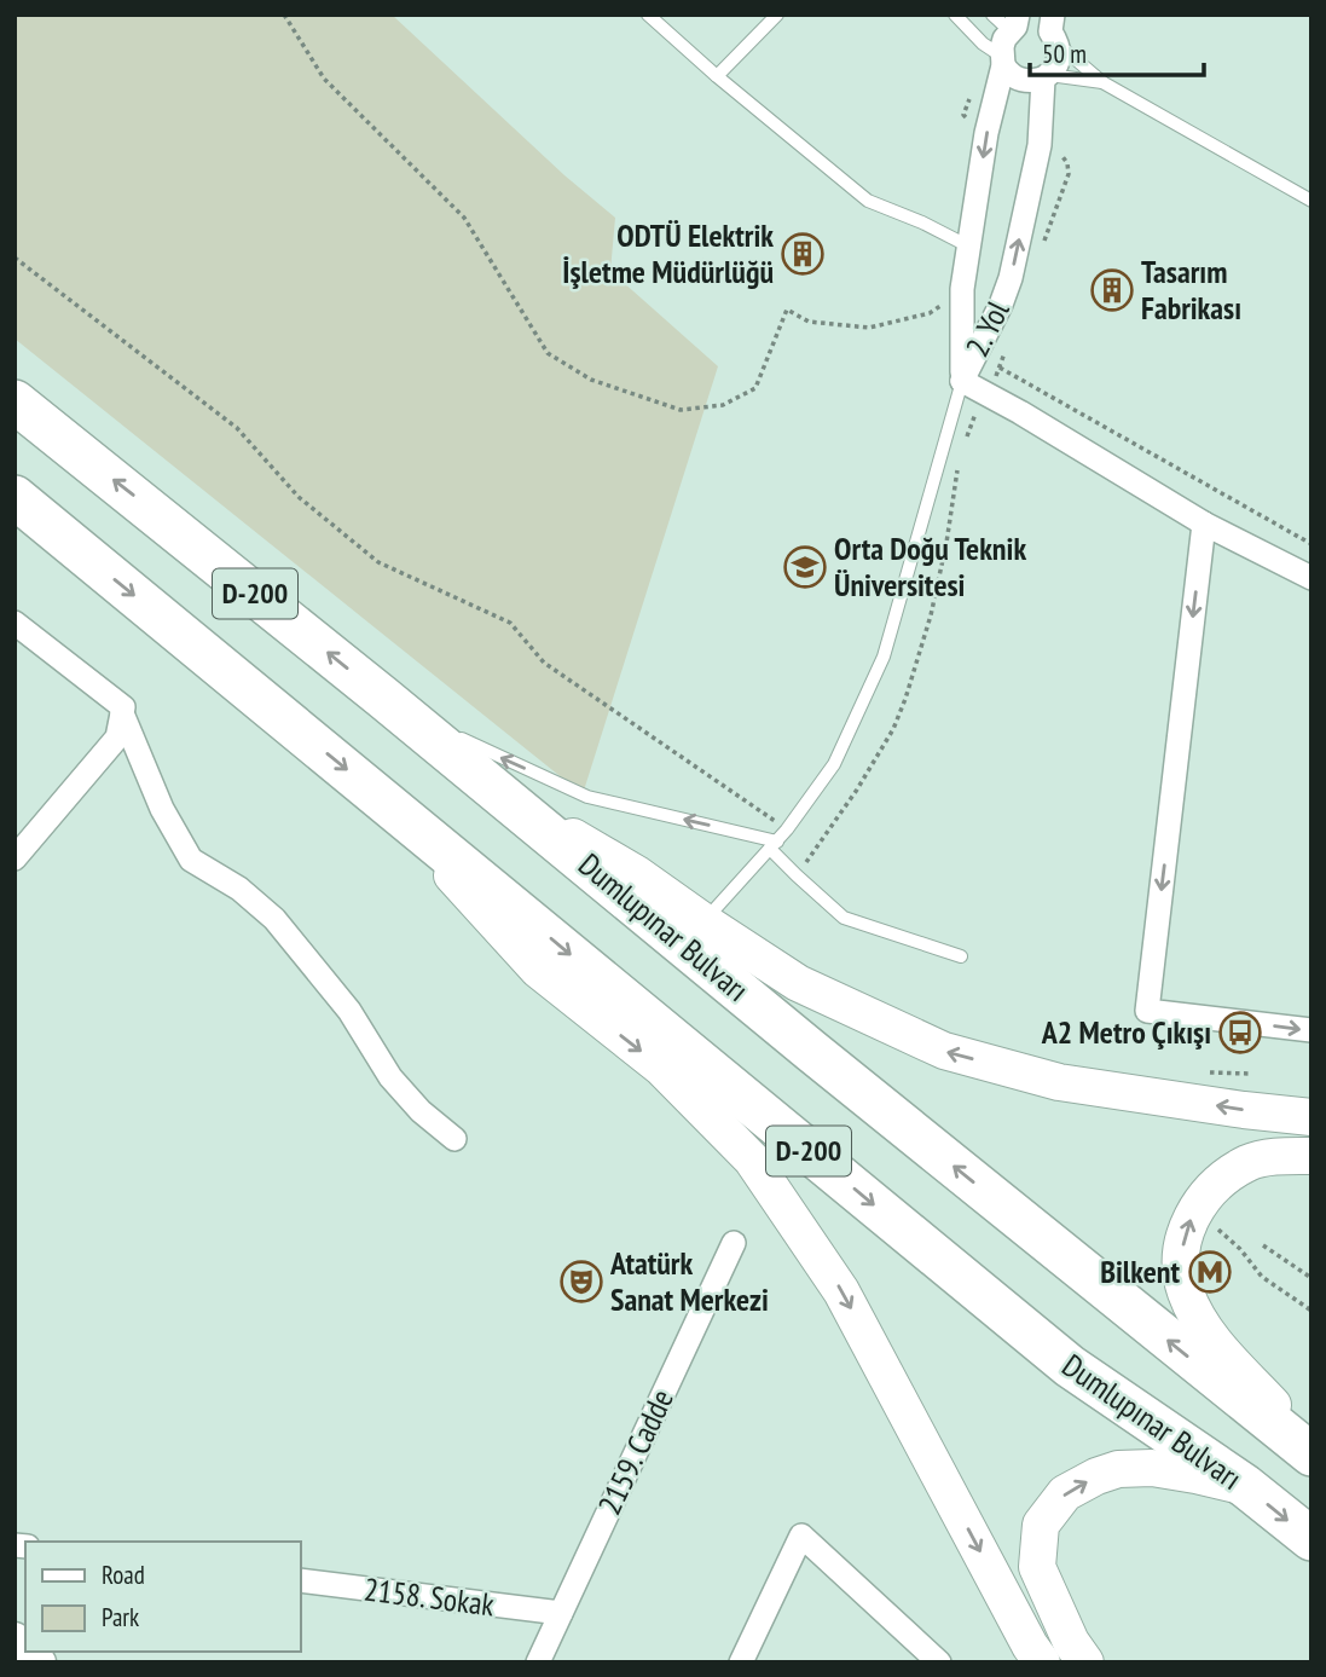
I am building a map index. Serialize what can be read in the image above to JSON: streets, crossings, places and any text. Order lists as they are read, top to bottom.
{
  "streets": {
    "highway": ["D-200", "Dumlupınar Bulvarı"],
    "street": ["2. Yol", "2159. Cadde", "2158. Sokak"]
  },
  "crossings": [
    ["2159. Cadde", "2158. Sokak"]
  ],
  "places": {
    "building": ["ODTÜ Elektrik İşletme Müdürlüğü", "Tasarım Fabrikası"],
    "school or university": ["Orta Doğu Teknik Üniversitesi"],
    "bus stop": ["A2 Metro Çıkışı"],
    "metro station": ["Bilkent"],
    "theatre": ["Atatürk Sanat Merkezi"]
  },
  "legend": ["Road", "Park"],
  "scale_bar": "50 m"
}
